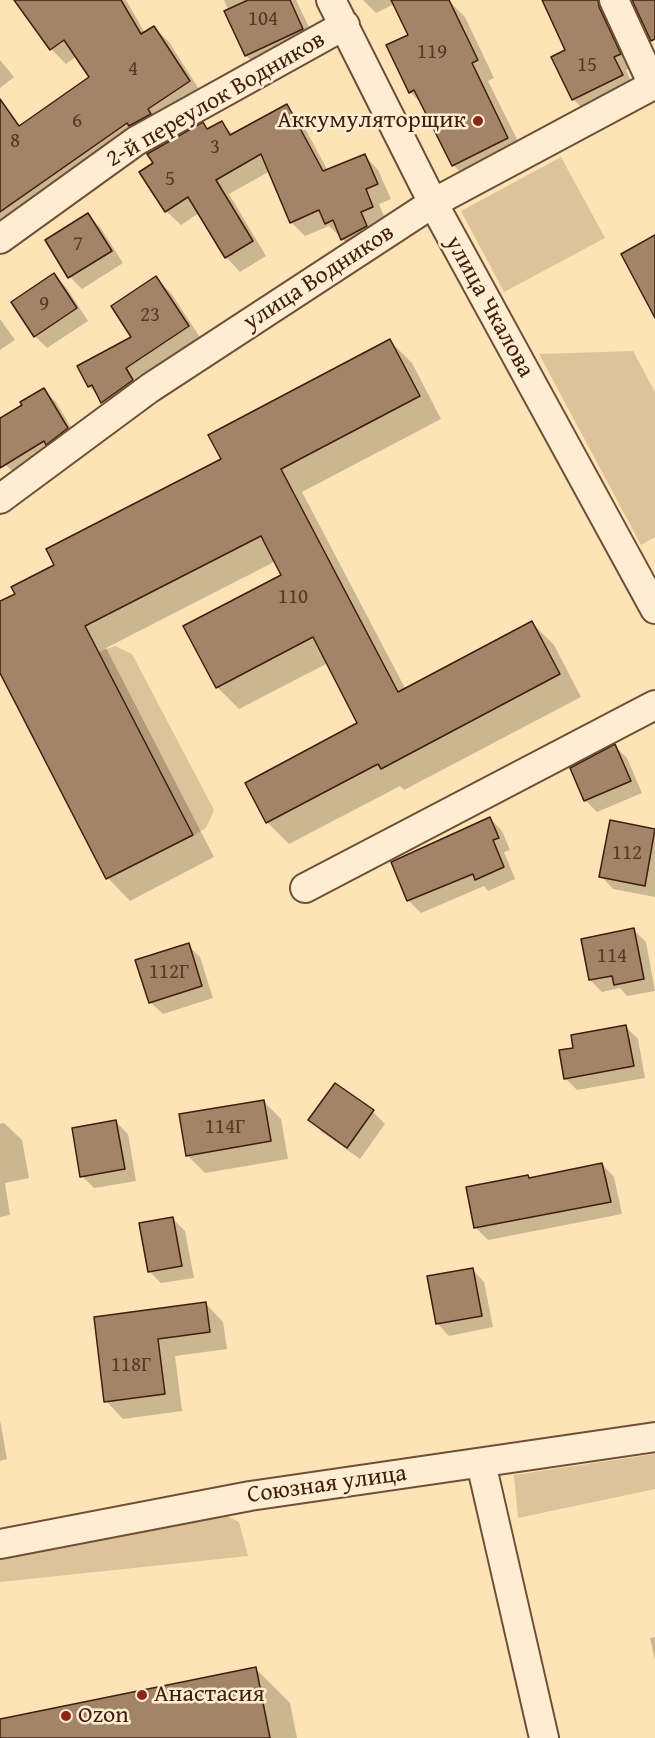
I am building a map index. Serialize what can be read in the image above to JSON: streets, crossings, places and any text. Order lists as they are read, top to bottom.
{
  "streets": {
    "street": [
      "2-й переулок Водников",
      "улица Водников",
      "улица Чкалова",
      "Союзная улица"
    ]
  },
  "crossings": [
    ["2-й переулок Водников", "улица Чкалова"],
    ["улица Водников", "улица Чкалова"]
  ],
  "places": ["Аккумуляторщик", "Анастасия", "Ozon"],
  "house_numbers": [
    "104",
    "119",
    "15",
    "4",
    "6",
    "8",
    "3",
    "5",
    "7",
    "9",
    "23",
    "110",
    "112",
    "114",
    "112Г",
    "114Г",
    "118Г"
  ]
}
